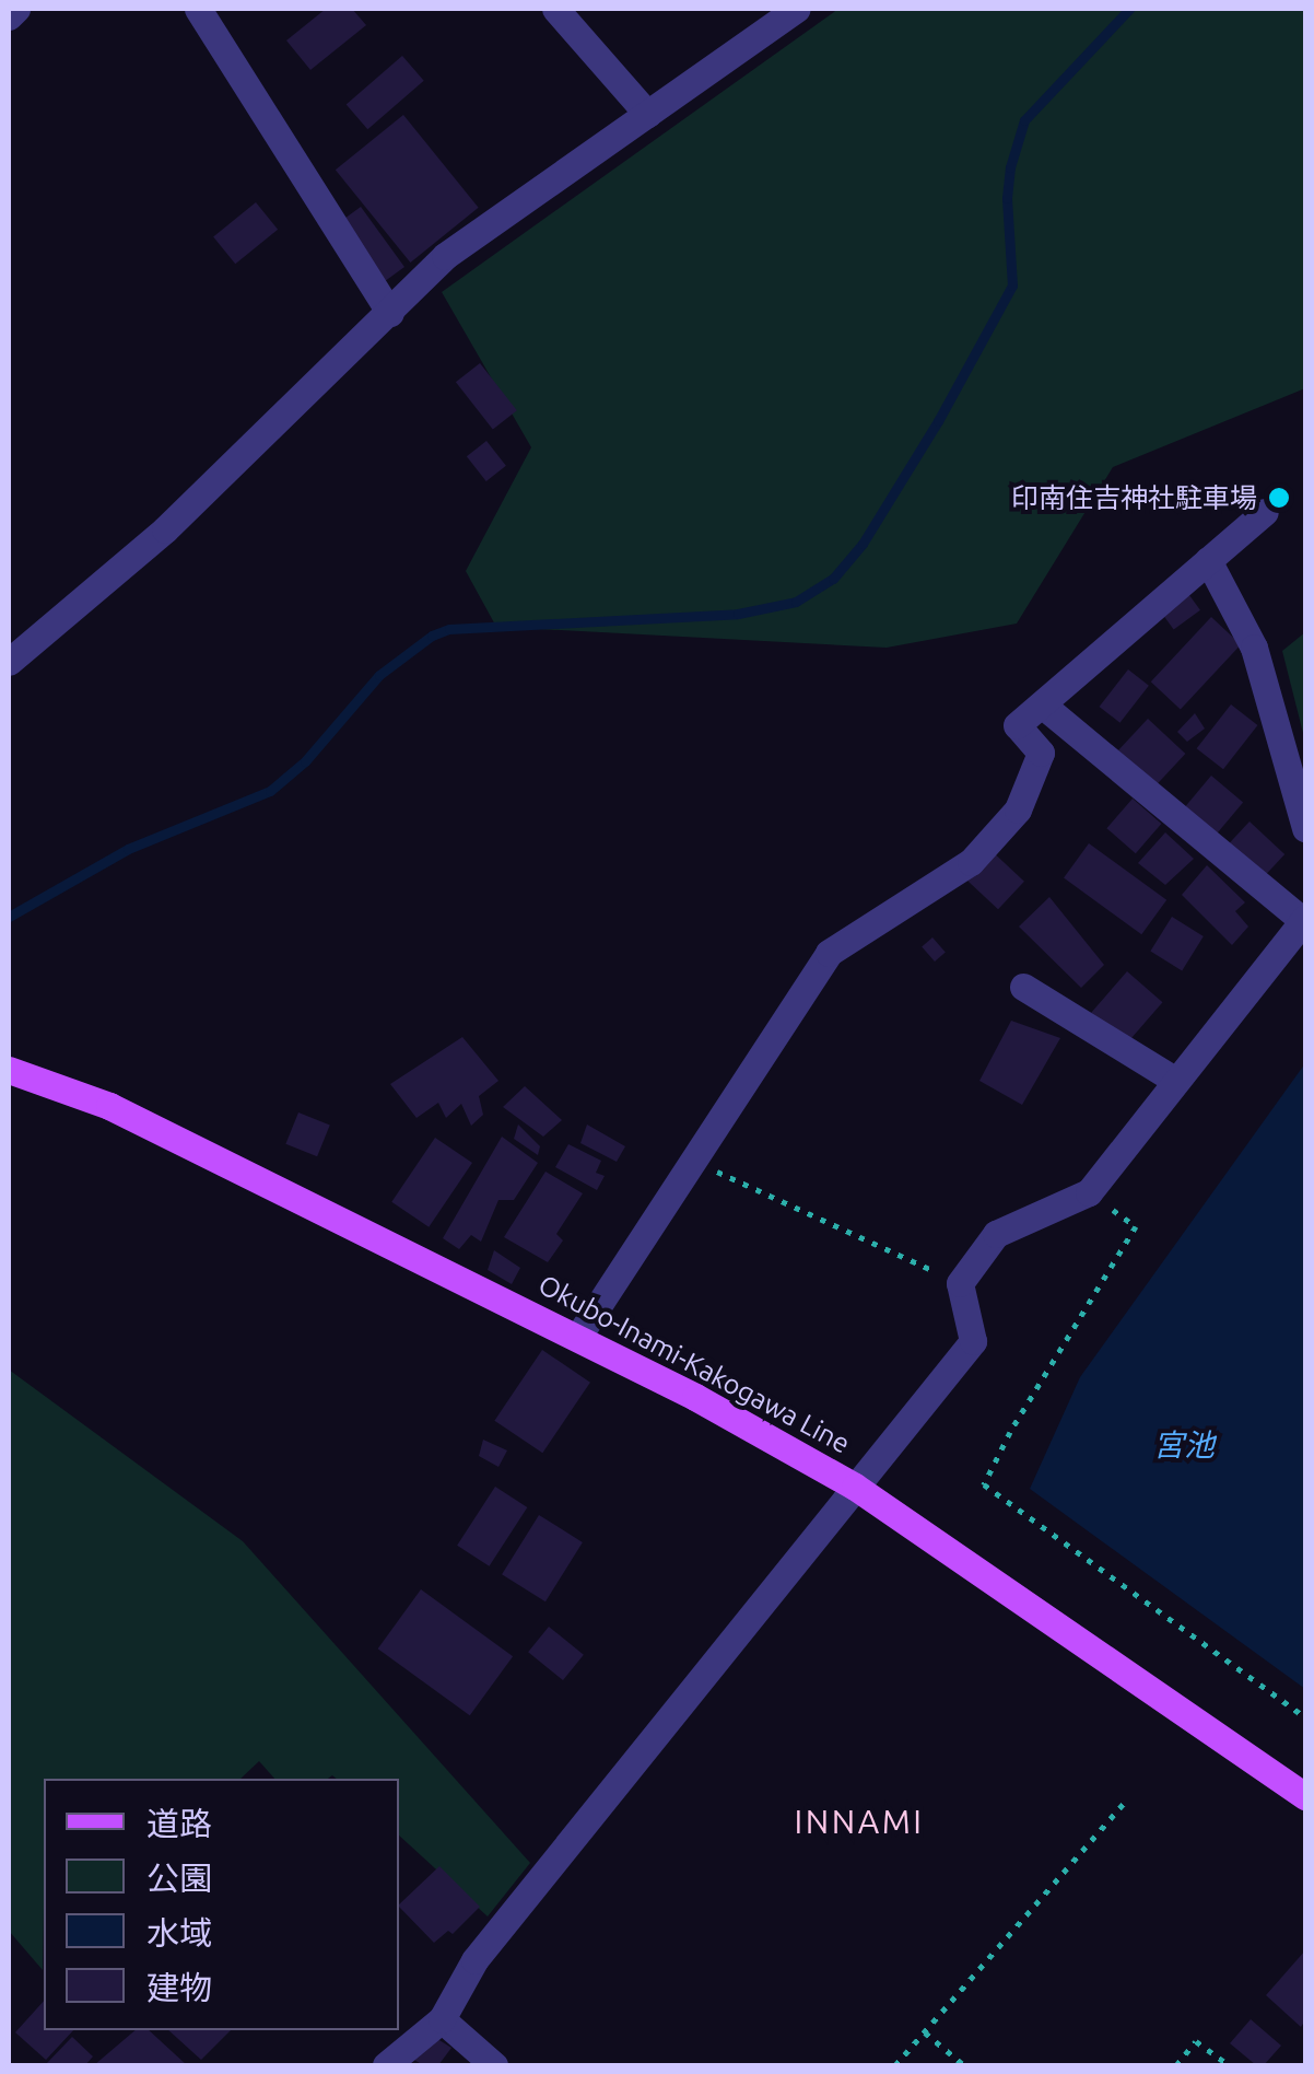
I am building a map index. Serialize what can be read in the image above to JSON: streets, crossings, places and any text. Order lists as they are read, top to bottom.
{
  "streets": {
    "main road": ["Okubo-Inami-Kakogawa Line"]
  },
  "districts": ["INNAMI"],
  "water": ["宮池"],
  "places": ["印南住吉神社駐車場"],
  "legend": [
    "道路",
    "公園",
    "水域",
    "建物"
  ]
}
